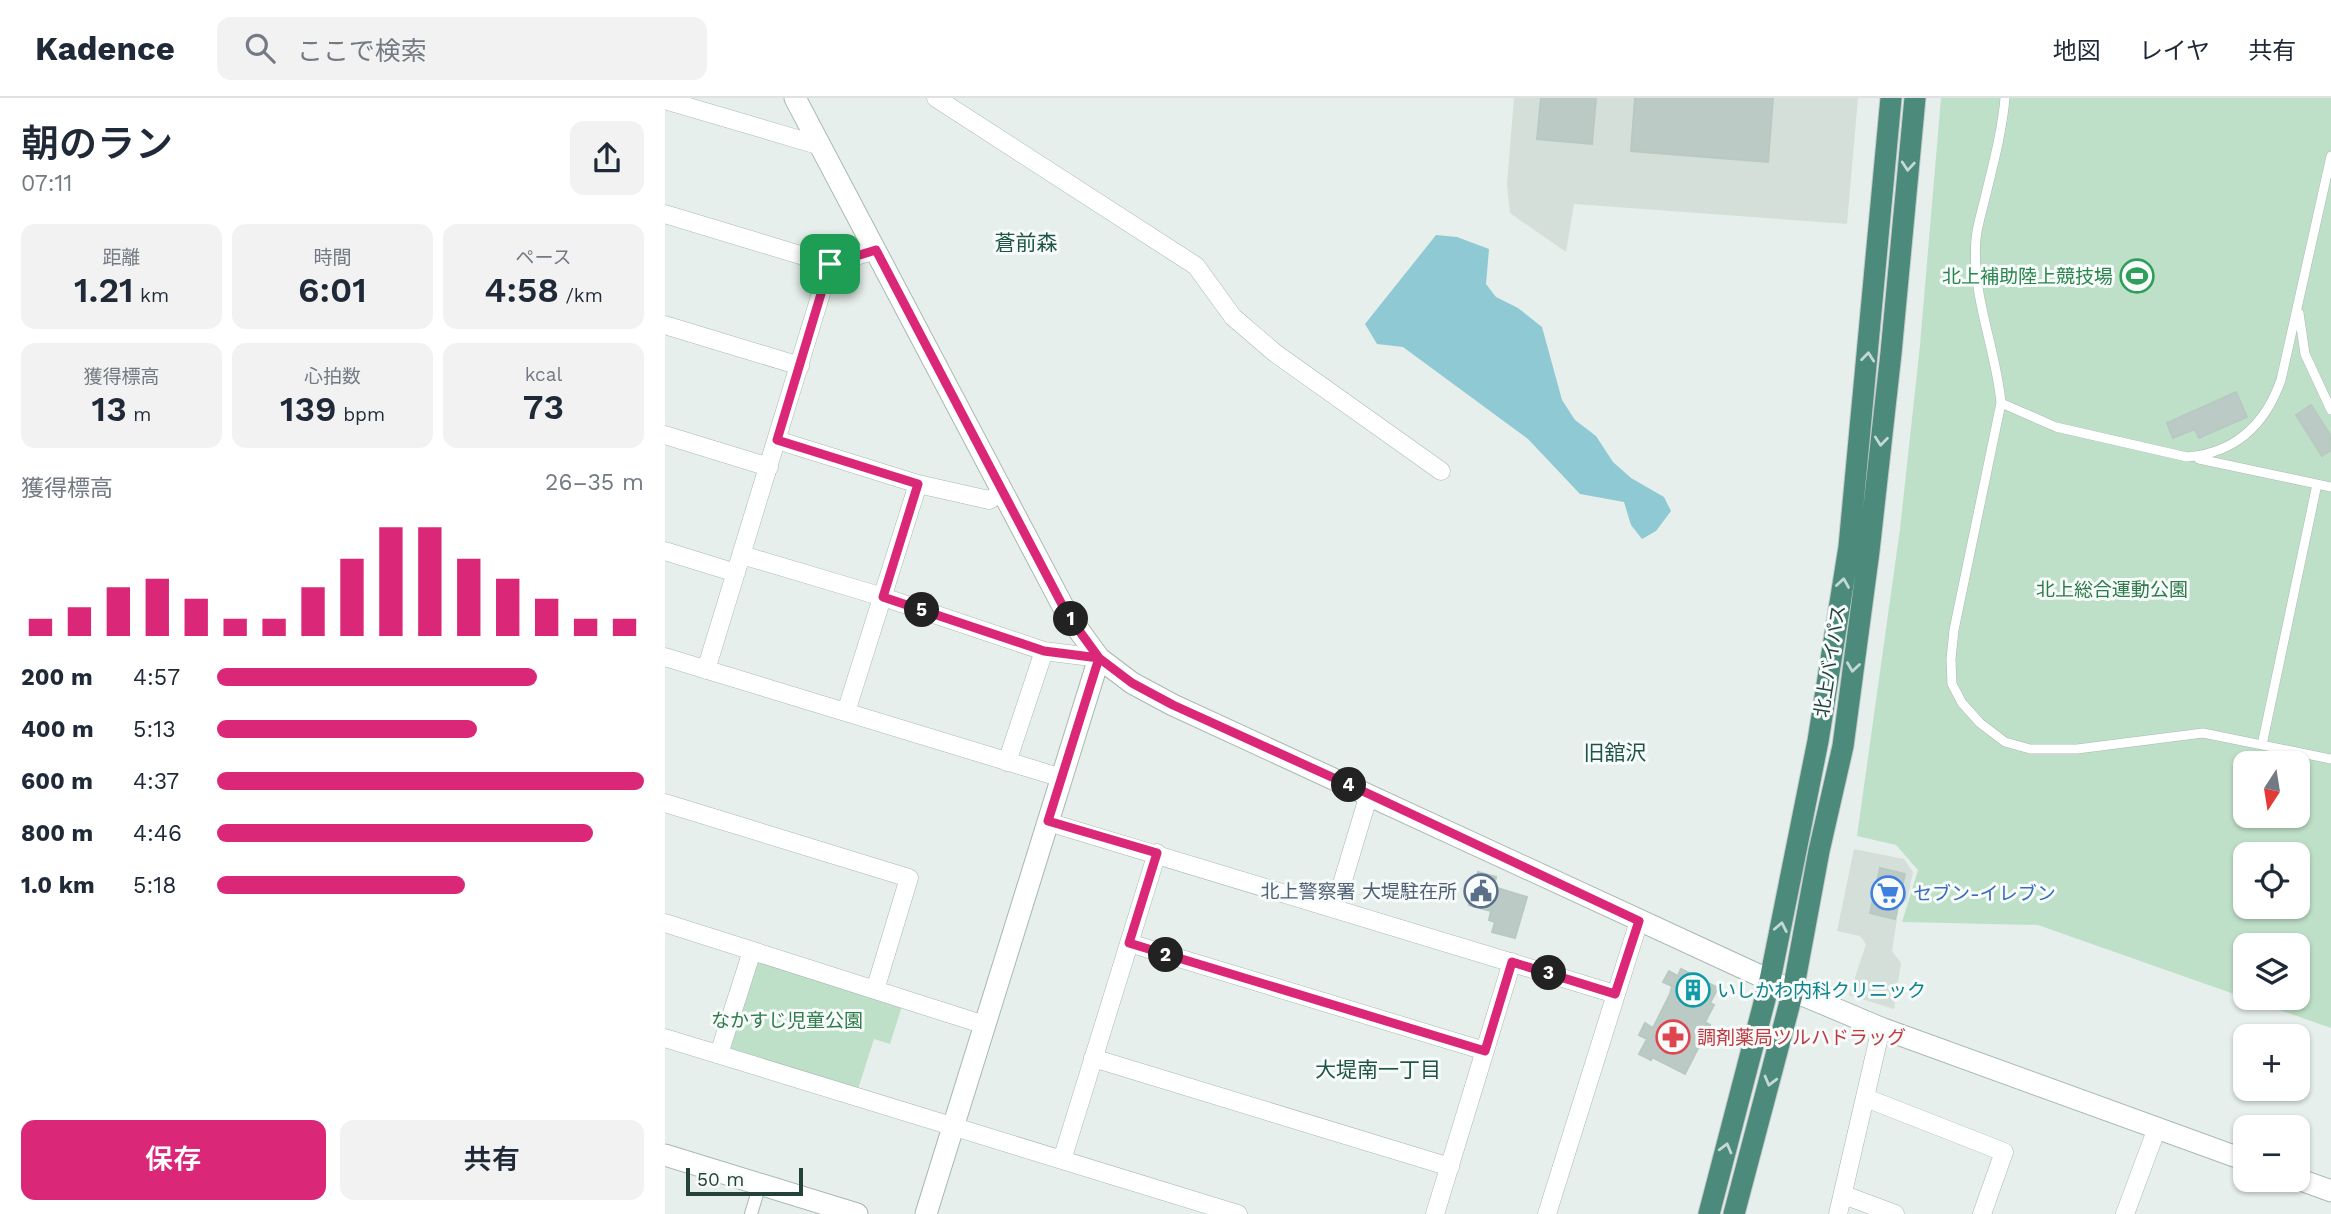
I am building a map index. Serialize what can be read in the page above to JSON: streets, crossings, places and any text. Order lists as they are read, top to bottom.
{
  "streets": {
    "highway": ["北上バイパス"]
  },
  "districts": ["蒼前森", "旧舘沢", "大堤南一丁目"],
  "parks": ["北上総合運動公園", "なかすじ児童公園"],
  "places": {
    "sports": ["北上補助陸上競技場"],
    "public building": ["北上警察署 大堤駐在所"],
    "supermarket": ["セブン-イレブン"],
    "building": ["いしかわ内科クリニック"],
    "pharmacy": ["調剤薬局ツルハドラッグ"]
  },
  "scale_bar": "50 m",
  "north": "bottom",
  "page": {
    "header": "Kadence",
    "search": "ここで検索",
    "nav": ["地図", "レイヤ", "共有"],
    "heading": ["朝のラン", "07:11"],
    "stats": [
      ["距離", "1.21 km"],
      ["時間", "6:01"],
      ["ペース", "4:58 /km"],
      ["獲得標高", "13 m"],
      ["心拍数", "139 bpm"],
      ["kcal", "73"]
    ],
    "chart": ["獲得標高", "26–35 m"],
    "pins": [
      "5",
      "1",
      "4",
      "2",
      "3"
    ],
    "list": [
      {
        "name": "200 m",
        "note": "4:57"
      },
      {
        "name": "400 m",
        "note": "5:13"
      },
      {
        "name": "600 m",
        "note": "4:37"
      },
      {
        "name": "800 m",
        "note": "4:46"
      },
      {
        "name": "1.0 km",
        "note": "5:18"
      }
    ],
    "map_buttons": ["+", "−"],
    "buttons": ["保存", "共有"],
    "scale": "50 m"
  }
}
